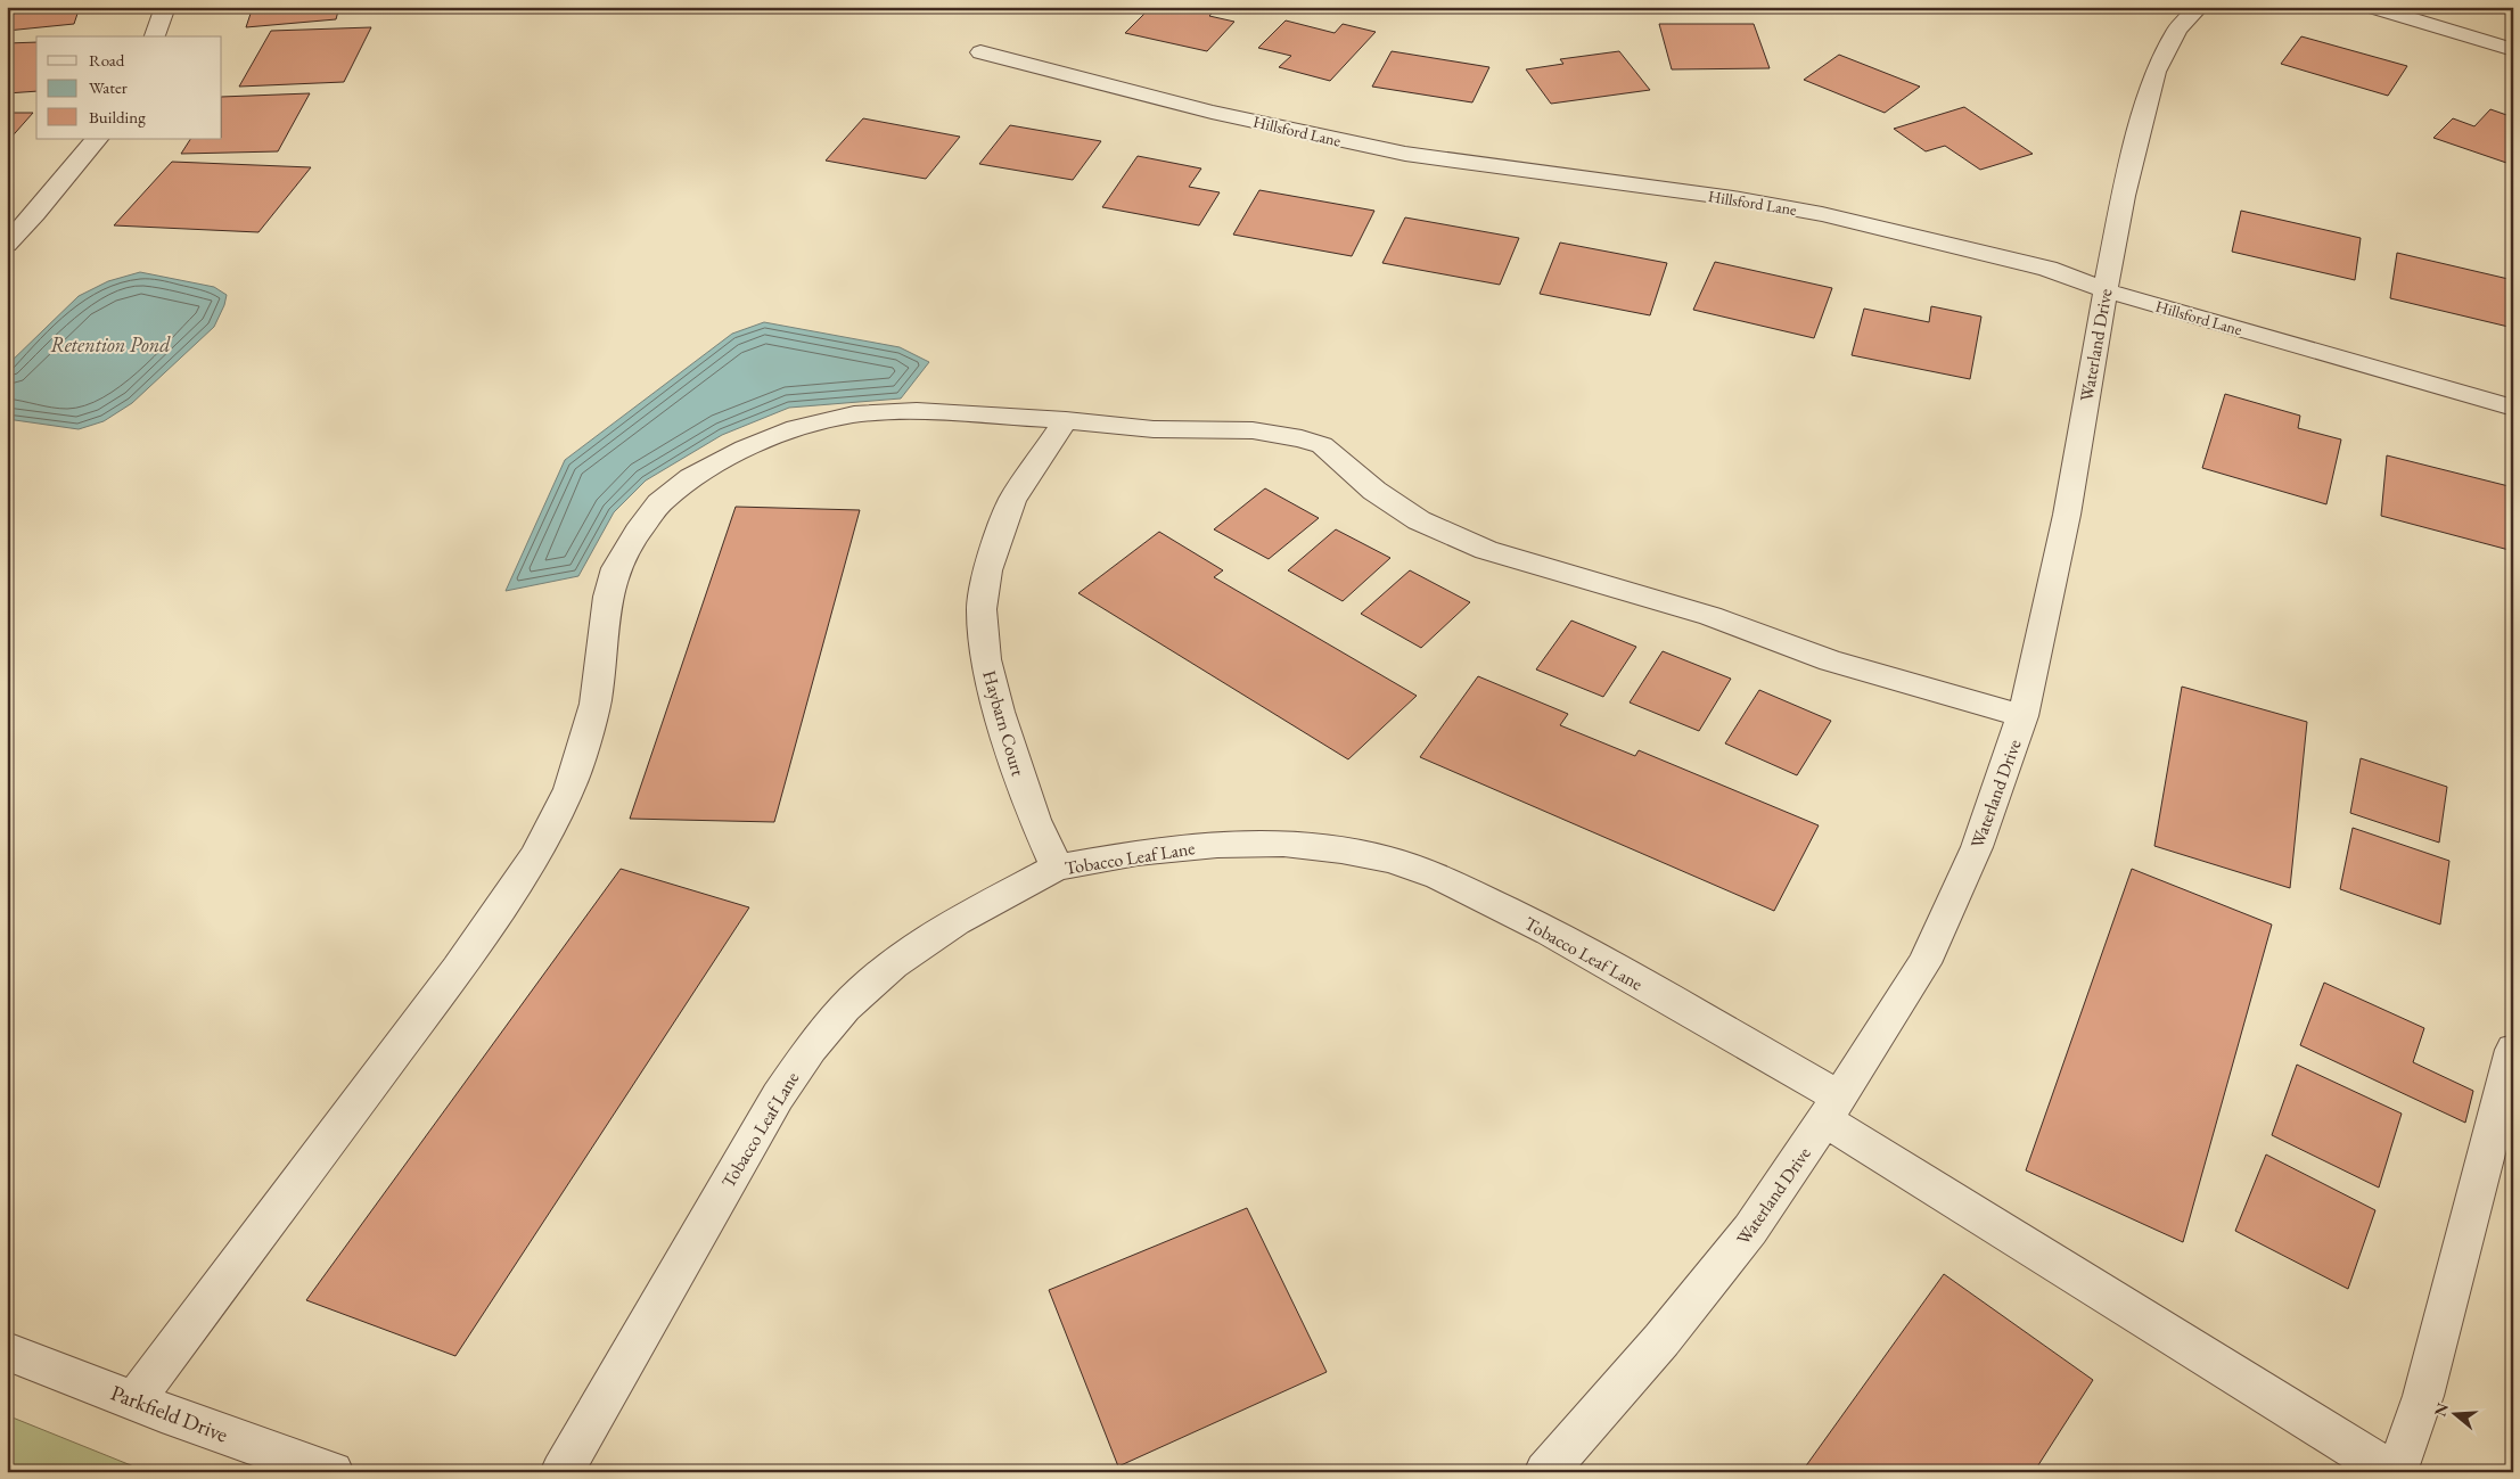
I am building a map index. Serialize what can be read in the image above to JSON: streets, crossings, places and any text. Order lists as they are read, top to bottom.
{
  "streets": {
    "street": [
      "Hillsford Lane",
      "Waterland Drive",
      "Haybarn Court",
      "Tobacco Leaf Lane",
      "Parkfield Drive"
    ]
  },
  "crossings": [
    ["Hillsford Lane", "Waterland Drive"],
    ["Waterland Drive", "Tobacco Leaf Lane"],
    ["Haybarn Court", "Tobacco Leaf Lane"]
  ],
  "water": ["Retention Pond"],
  "legend": ["Road", "Water", "Building"],
  "north": "left"
}
